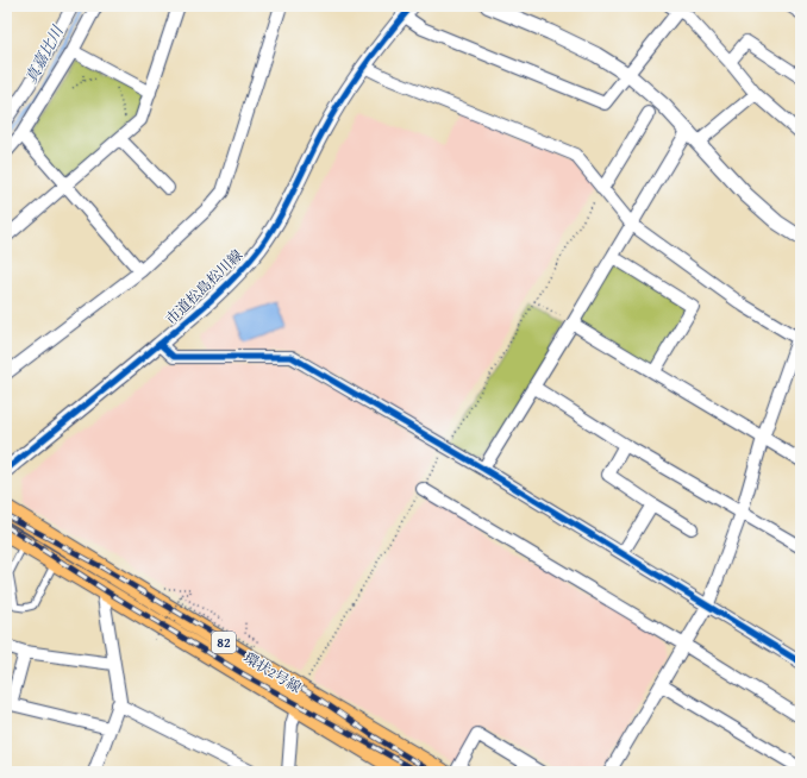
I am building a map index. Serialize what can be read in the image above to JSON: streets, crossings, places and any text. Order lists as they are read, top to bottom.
{
  "streets": {
    "main road": ["82", "環状2号線"],
    "street": ["市道松島松川線"]
  },
  "water": ["真嘉比川"]
}
